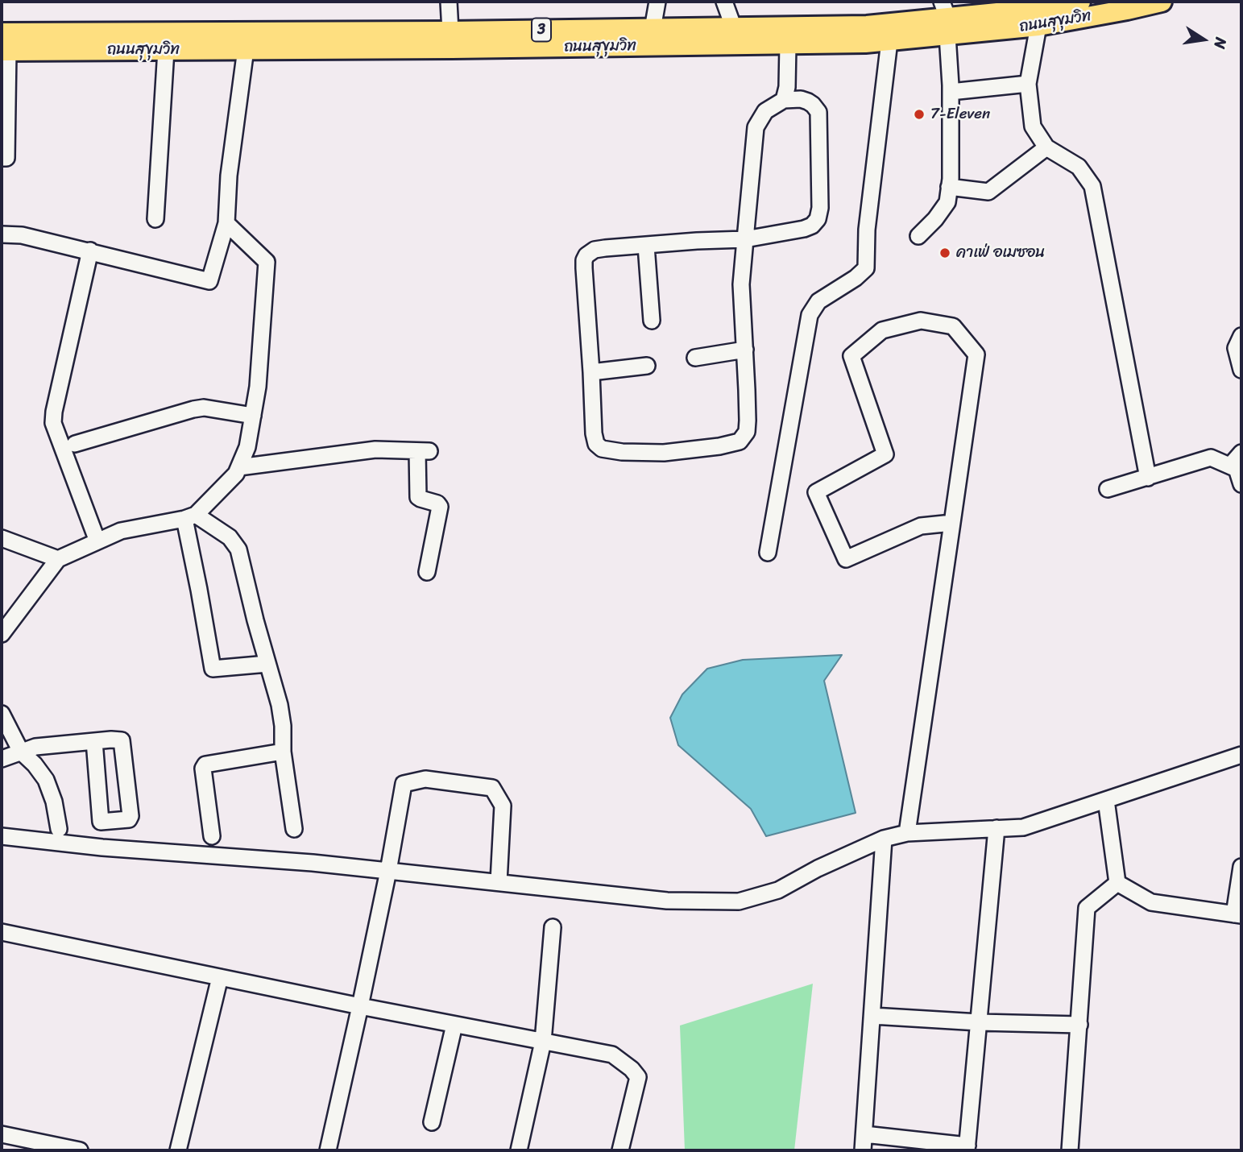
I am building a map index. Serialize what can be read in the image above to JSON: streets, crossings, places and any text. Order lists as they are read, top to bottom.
{
  "streets": {
    "main road": ["ถนนสุขุมวิท", "3"]
  },
  "places": ["7-Eleven", "คาเฟ่ อเมซอน"],
  "north": "right"
}
